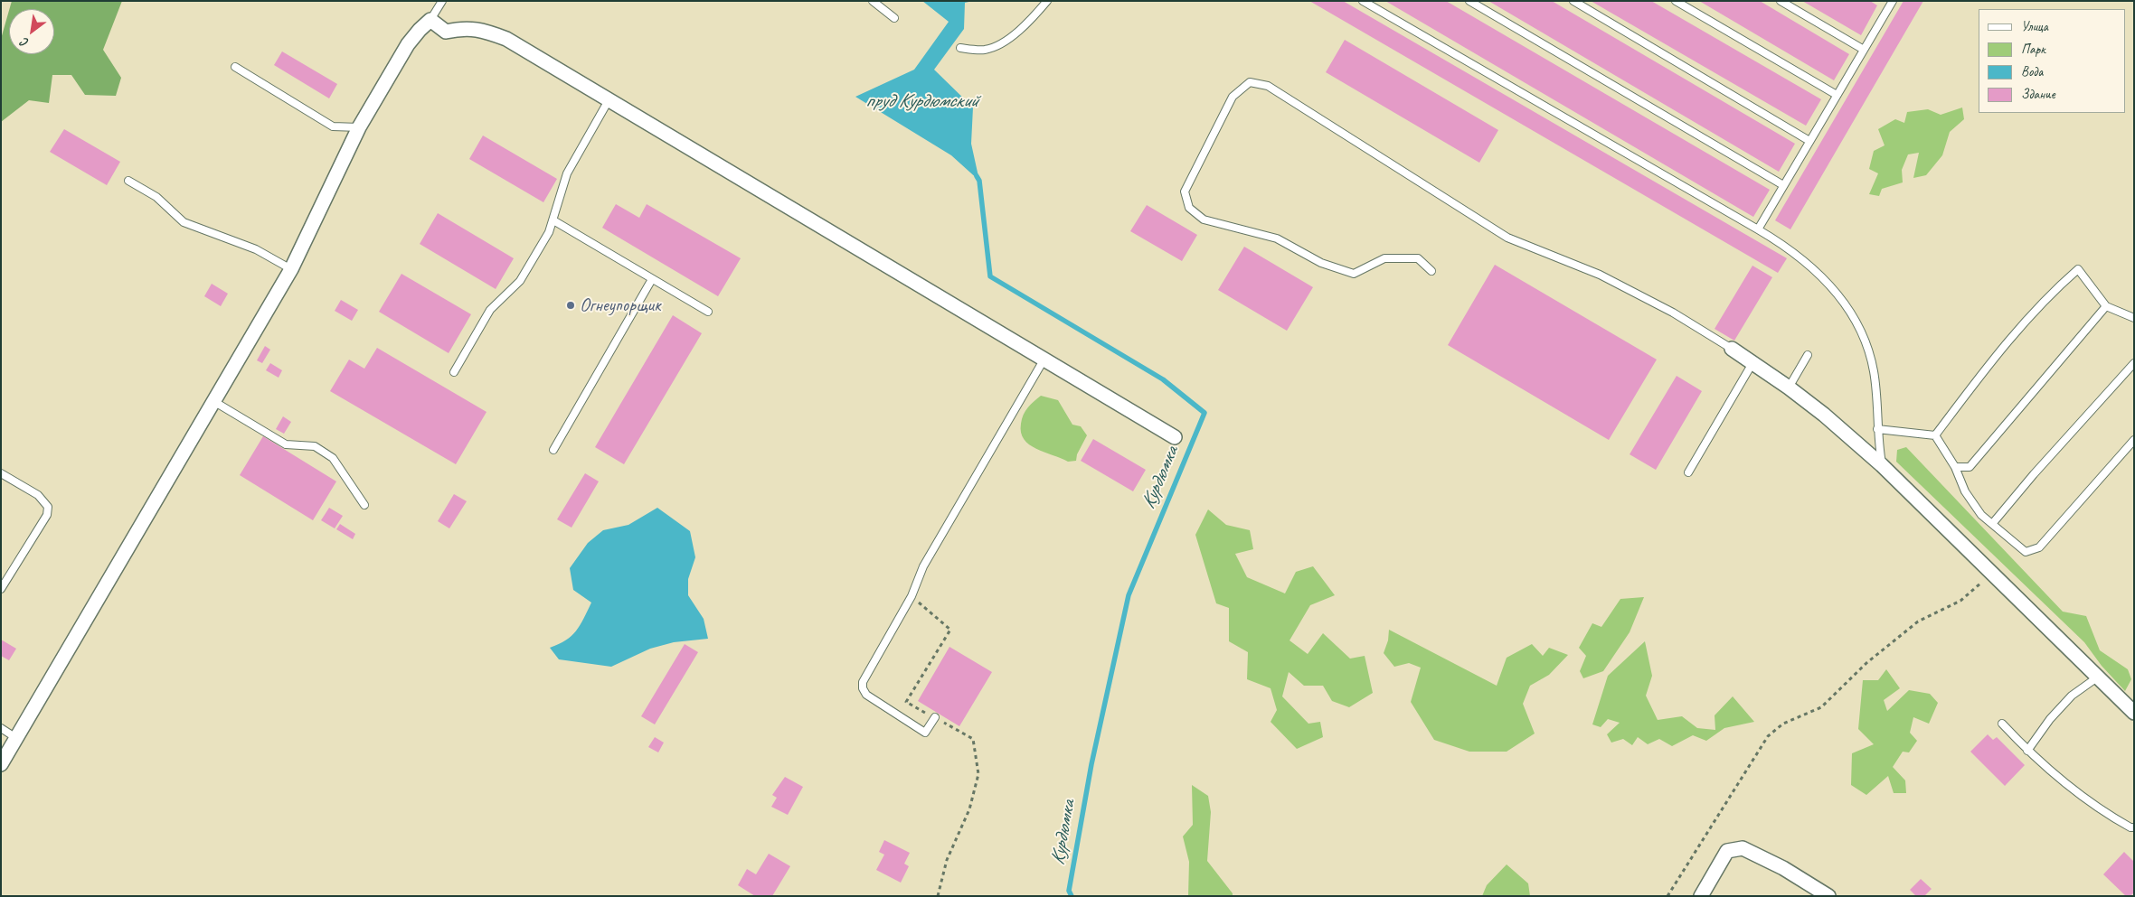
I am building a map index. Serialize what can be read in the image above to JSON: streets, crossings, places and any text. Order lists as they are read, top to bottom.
{
  "water": ["пруд Курдюмский", "Курдюмка"],
  "places": ["Огнеупорщик"],
  "legend": [
    "Улица",
    "Парк",
    "Вода",
    "Здание"
  ],
  "north": "bottom left"
}
